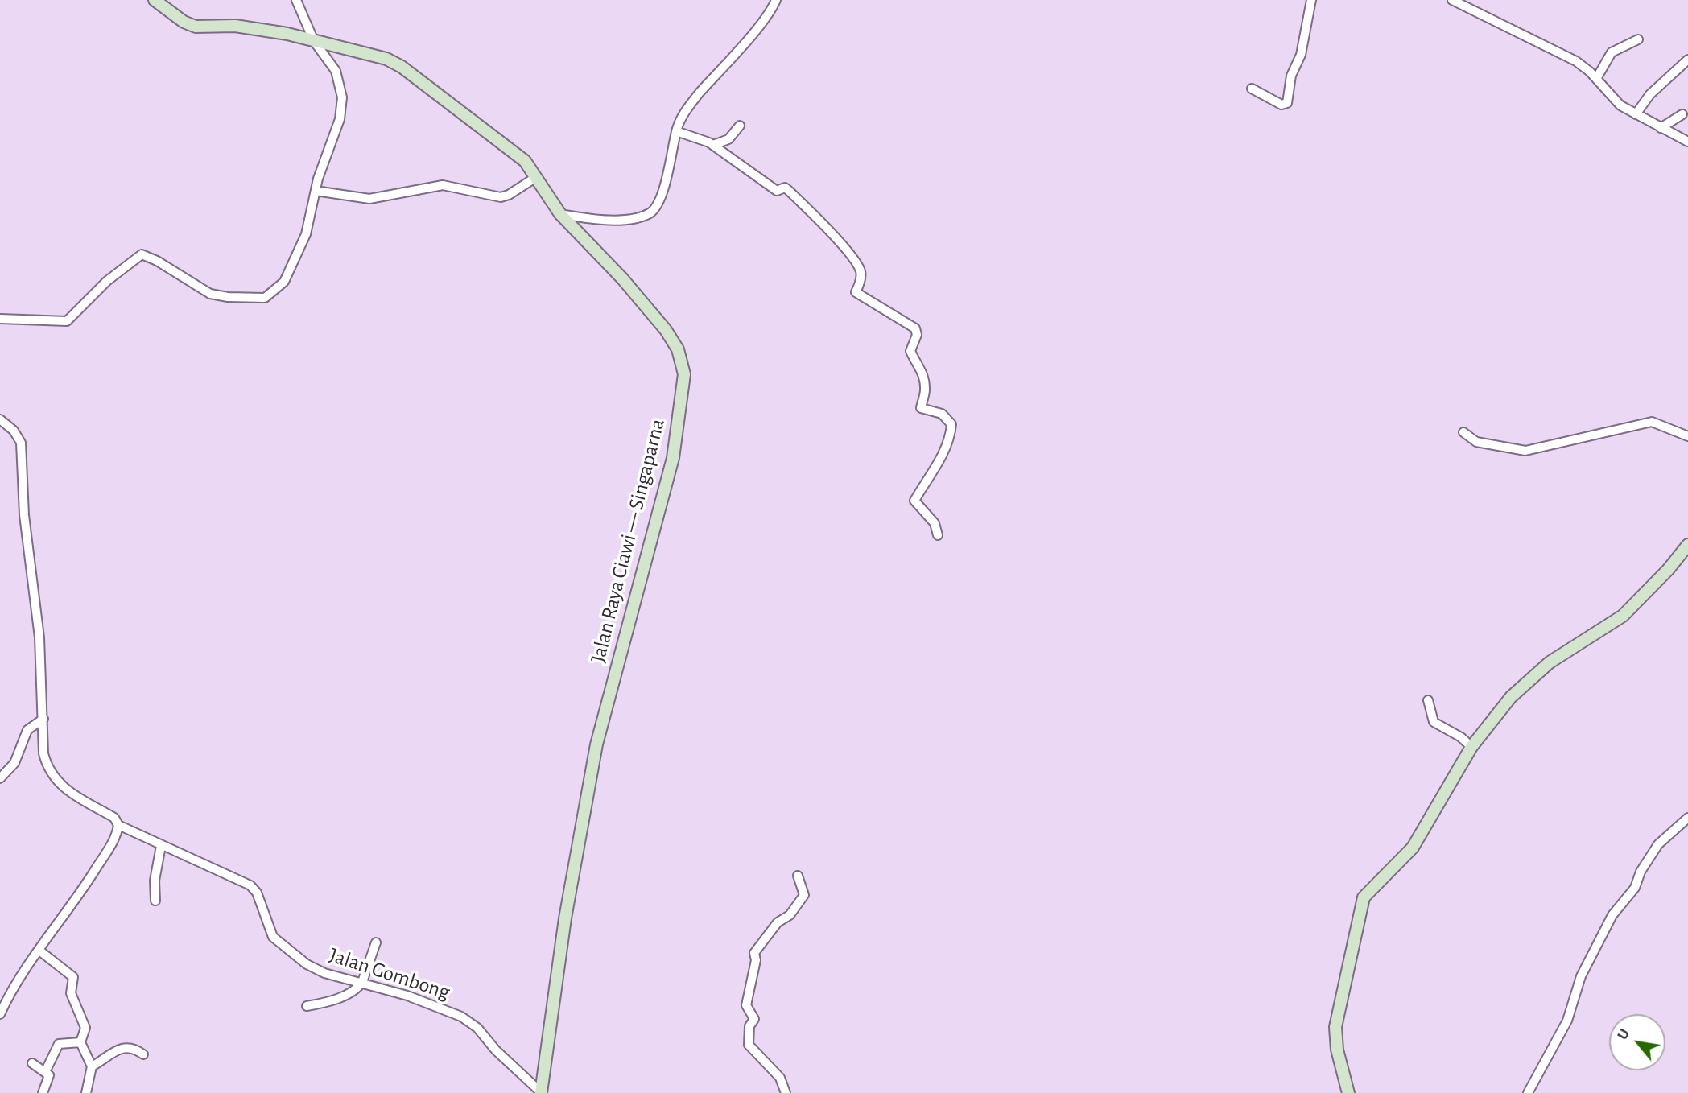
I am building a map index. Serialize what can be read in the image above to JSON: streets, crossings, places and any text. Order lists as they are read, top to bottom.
{
  "streets": {
    "main road": ["Jalan Raya Ciawi — Singaparna"],
    "street": ["Jalan Gombong"]
  },
  "crossings": [
    ["Jalan Raya Ciawi — Singaparna", "Jalan Gombong"]
  ],
  "north": "top left"
}
